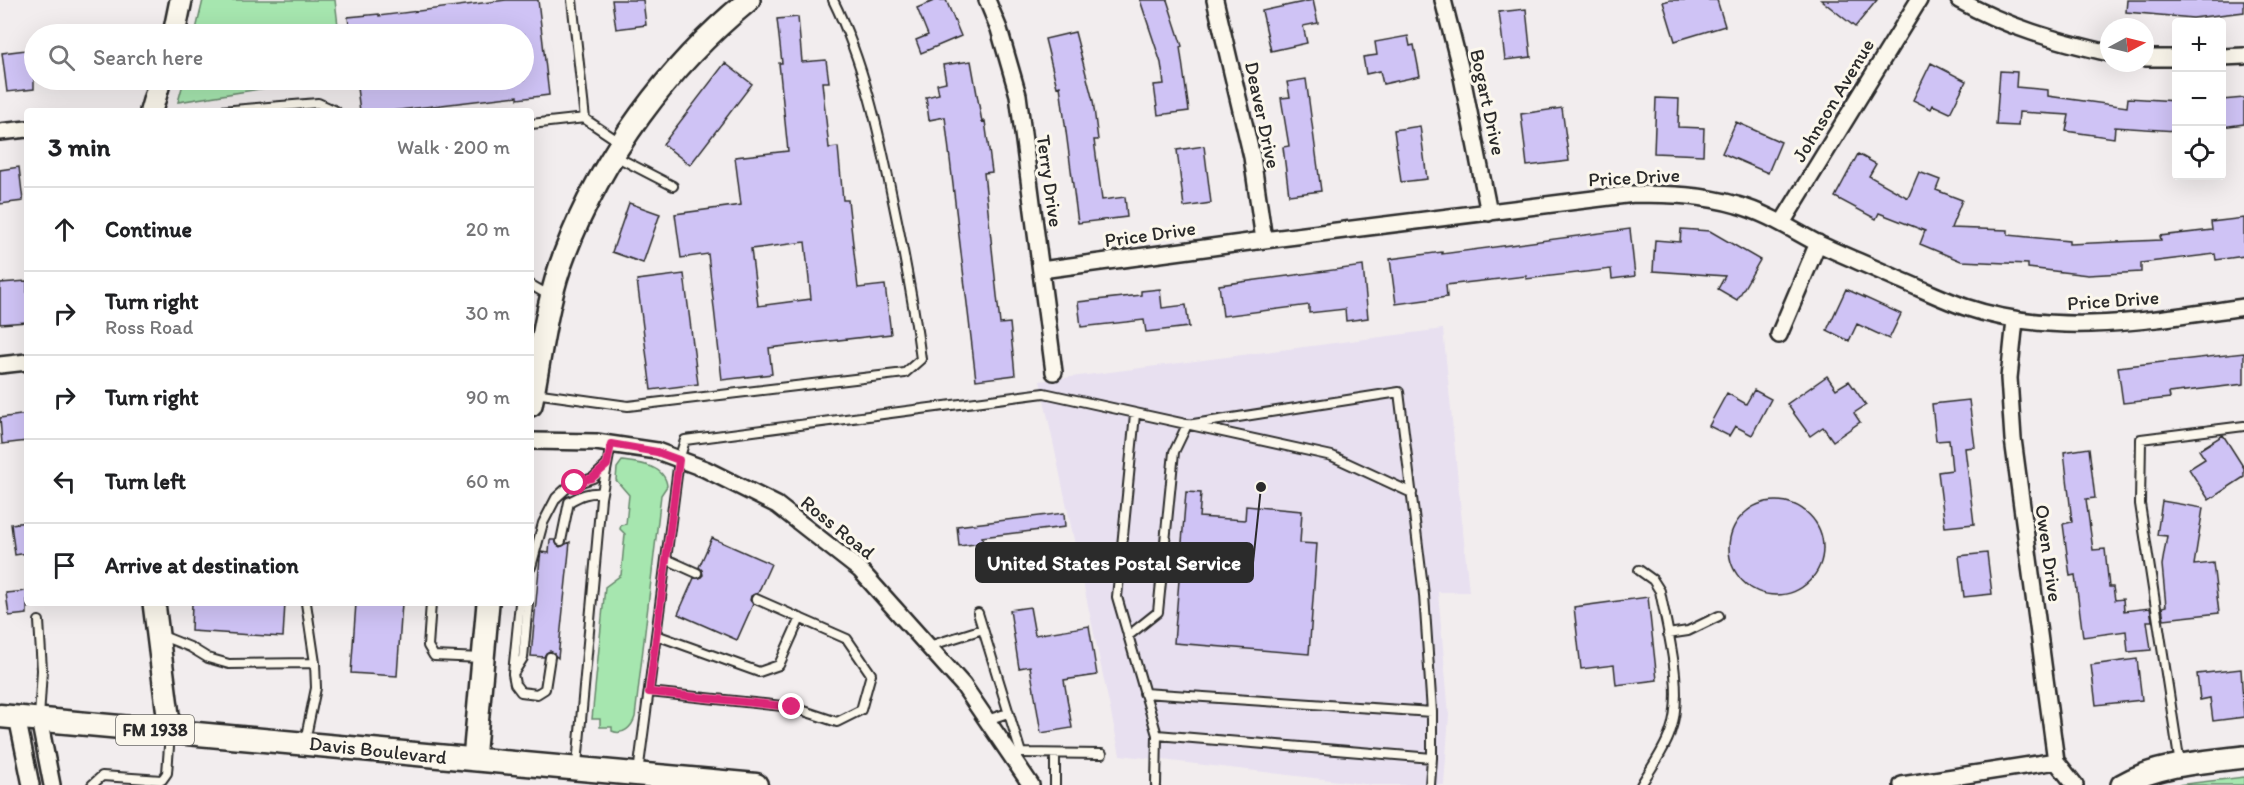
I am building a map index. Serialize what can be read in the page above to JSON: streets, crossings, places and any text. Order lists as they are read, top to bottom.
{
  "streets": {
    "main road": ["FM 1938", "Davis Boulevard"],
    "street": [
      "Johnson Avenue",
      "Bogart Drive",
      "Deaver Drive",
      "Price Drive",
      "Terry Drive",
      "Ross Road",
      "Owen Drive"
    ]
  },
  "crossings": [
    ["Johnson Avenue", "Price Drive"],
    ["Bogart Drive", "Price Drive"],
    ["Deaver Drive", "Price Drive"],
    ["Price Drive", "Terry Drive"],
    ["Price Drive", "Owen Drive"]
  ],
  "places": ["United States Postal Service"],
  "north": "right",
  "page": {
    "map_buttons": ["+", "−"],
    "search": "Search here",
    "heading": ["3 min", "Walk · 200 m"],
    "list": [
      ["Continue", "20 m"],
      ["Turn right", "Ross Road", "30 m"],
      ["Turn right", "90 m"],
      ["Turn left", "60 m"],
      "Arrive at destination"
    ]
  }
}
